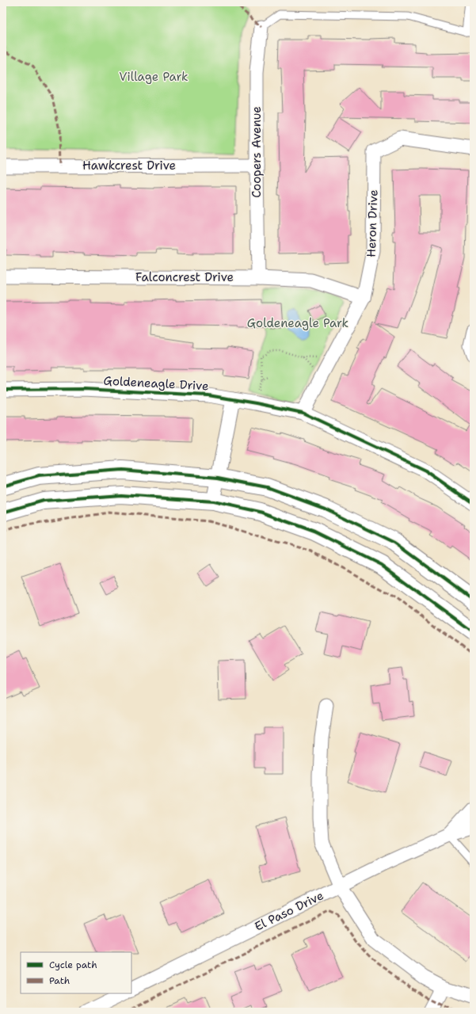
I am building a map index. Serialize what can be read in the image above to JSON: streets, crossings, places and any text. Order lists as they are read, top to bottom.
{
  "streets": {
    "street": [
      "Coopers Avenue",
      "Hawkcrest Drive",
      "Heron Drive",
      "Falconcrest Drive",
      "Goldeneagle Drive",
      "El Paso Drive"
    ]
  },
  "crossings": [
    ["Coopers Avenue", "Hawkcrest Drive"],
    ["Coopers Avenue", "Falconcrest Drive"],
    ["Heron Drive", "Falconcrest Drive"],
    ["Heron Drive", "Goldeneagle Drive"]
  ],
  "parks": ["Village Park", "Goldeneagle Park"],
  "legend": ["Cycle path", "Path"]
}
